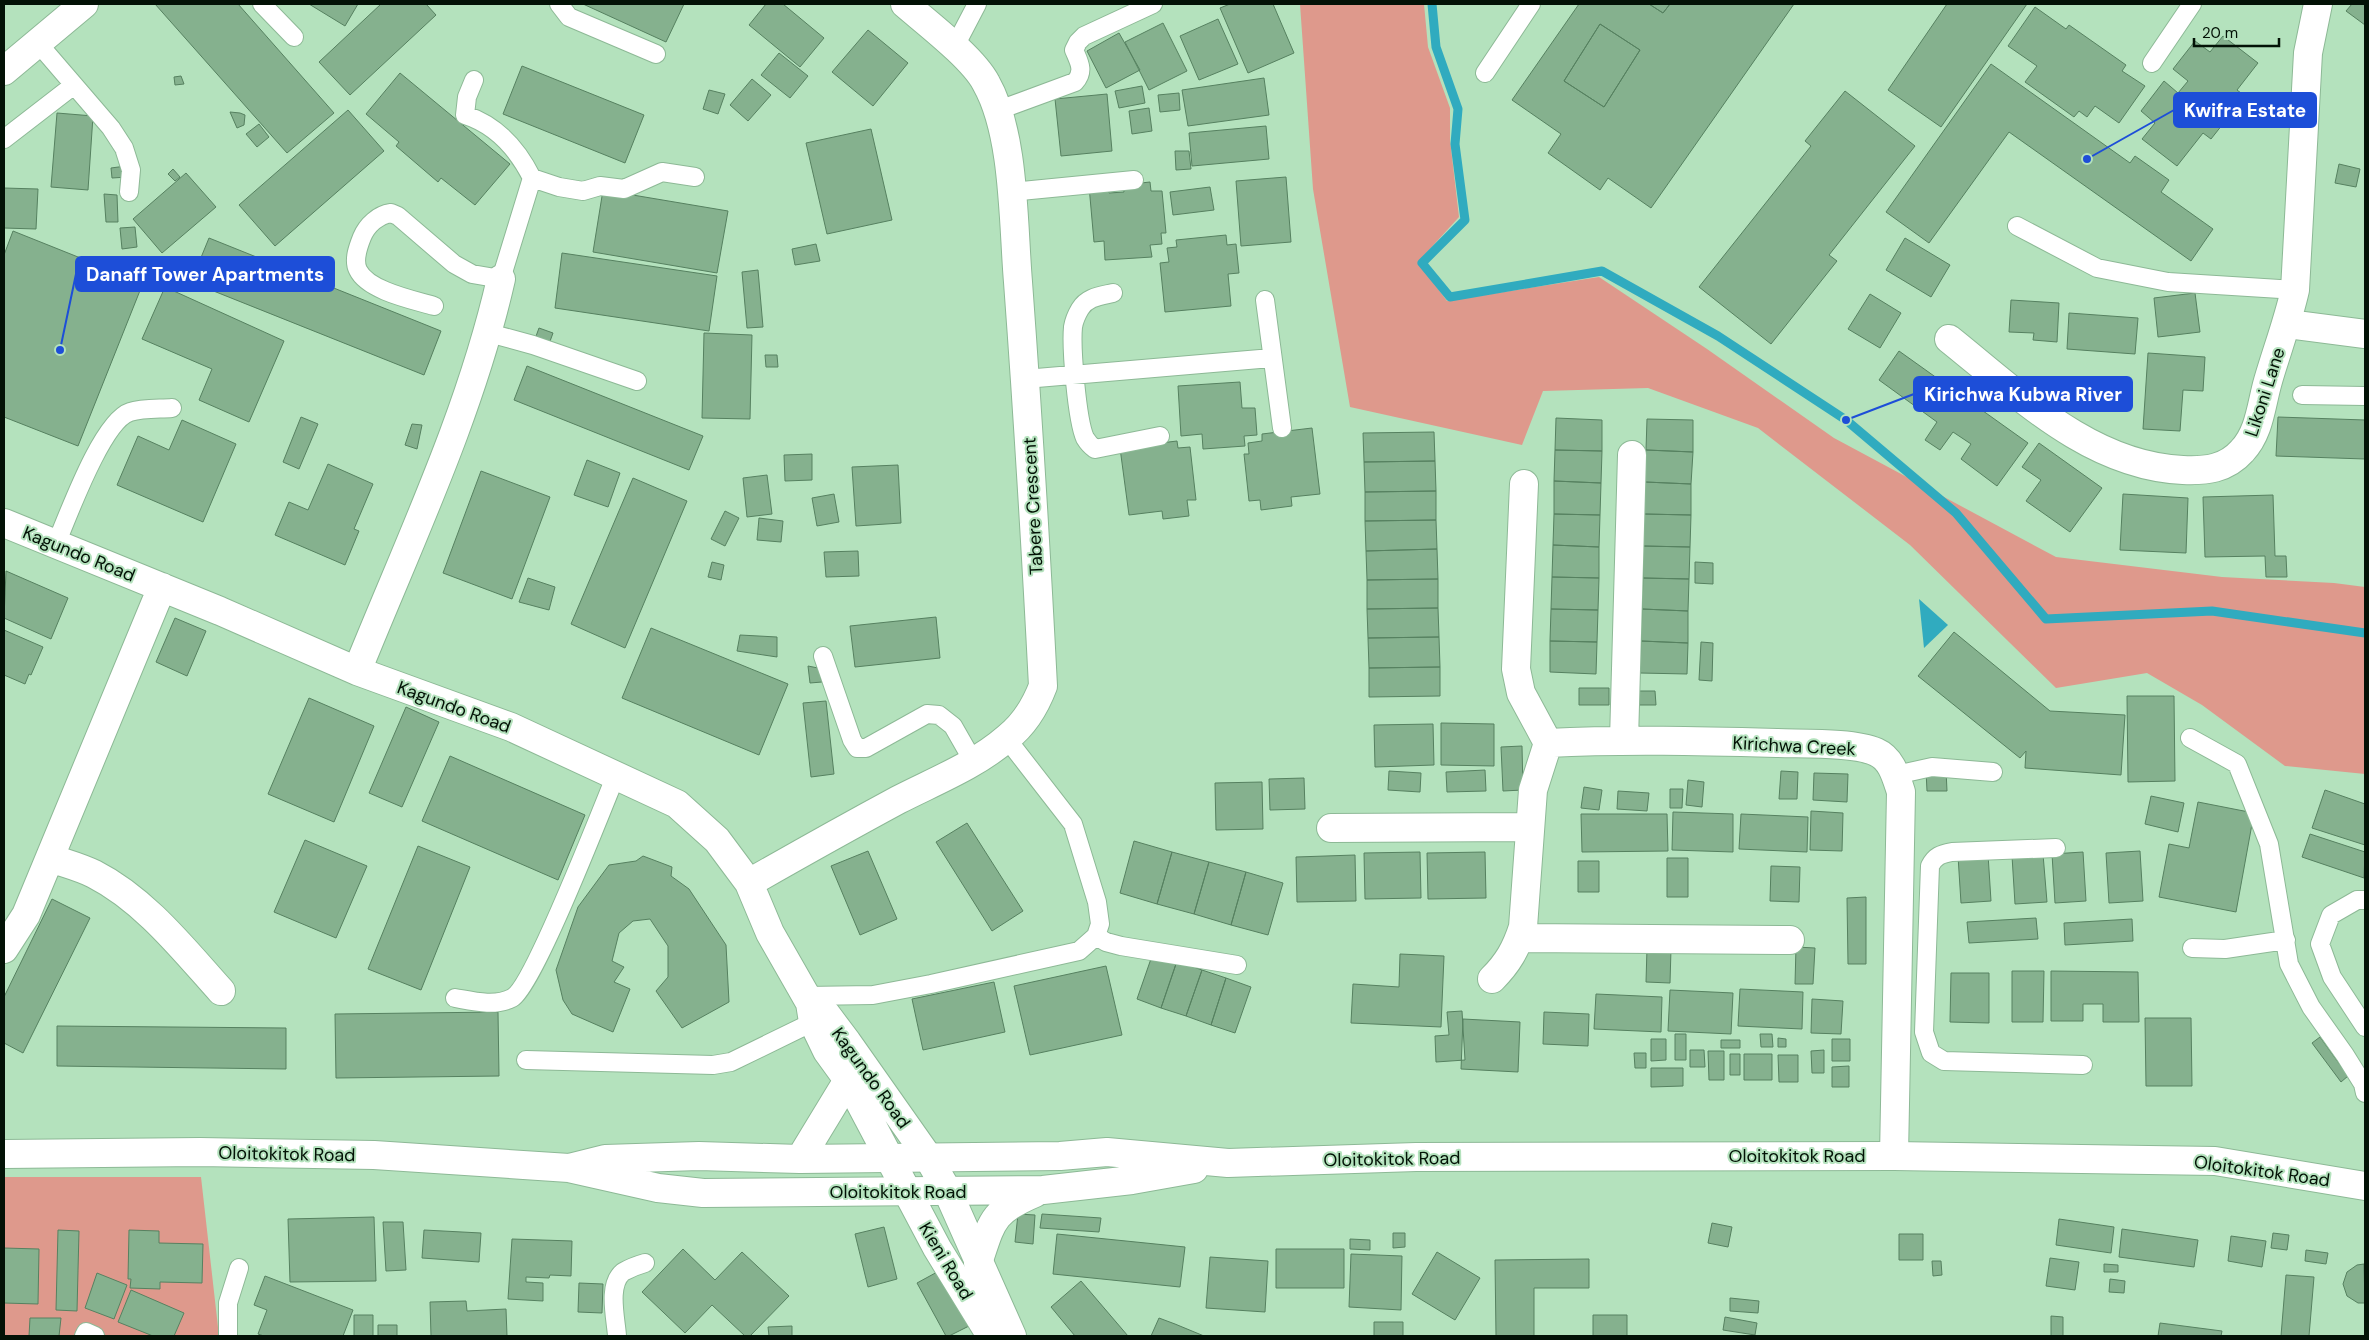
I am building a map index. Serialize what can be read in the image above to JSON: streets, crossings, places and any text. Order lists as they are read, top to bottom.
{
  "streets": {
    "street": [
      "Likoni Lane",
      "Tabere Crescent",
      "Kagundo Road",
      "Kirichwa Creek",
      "Oloitokitok Road",
      "Kieni Road"
    ]
  },
  "crossings": [
    ["Tabere Crescent", "Kagundo Road"],
    ["Kagundo Road", "Oloitokitok Road"],
    ["Kagundo Road", "Kieni Road"],
    ["Kirichwa Creek", "Oloitokitok Road"],
    ["Oloitokitok Road", "Kieni Road"]
  ],
  "places": ["Kwifra Estate", "Danaff Tower Apartments", "Kirichwa Kubwa River"],
  "scale_bar": "20 m"
}
